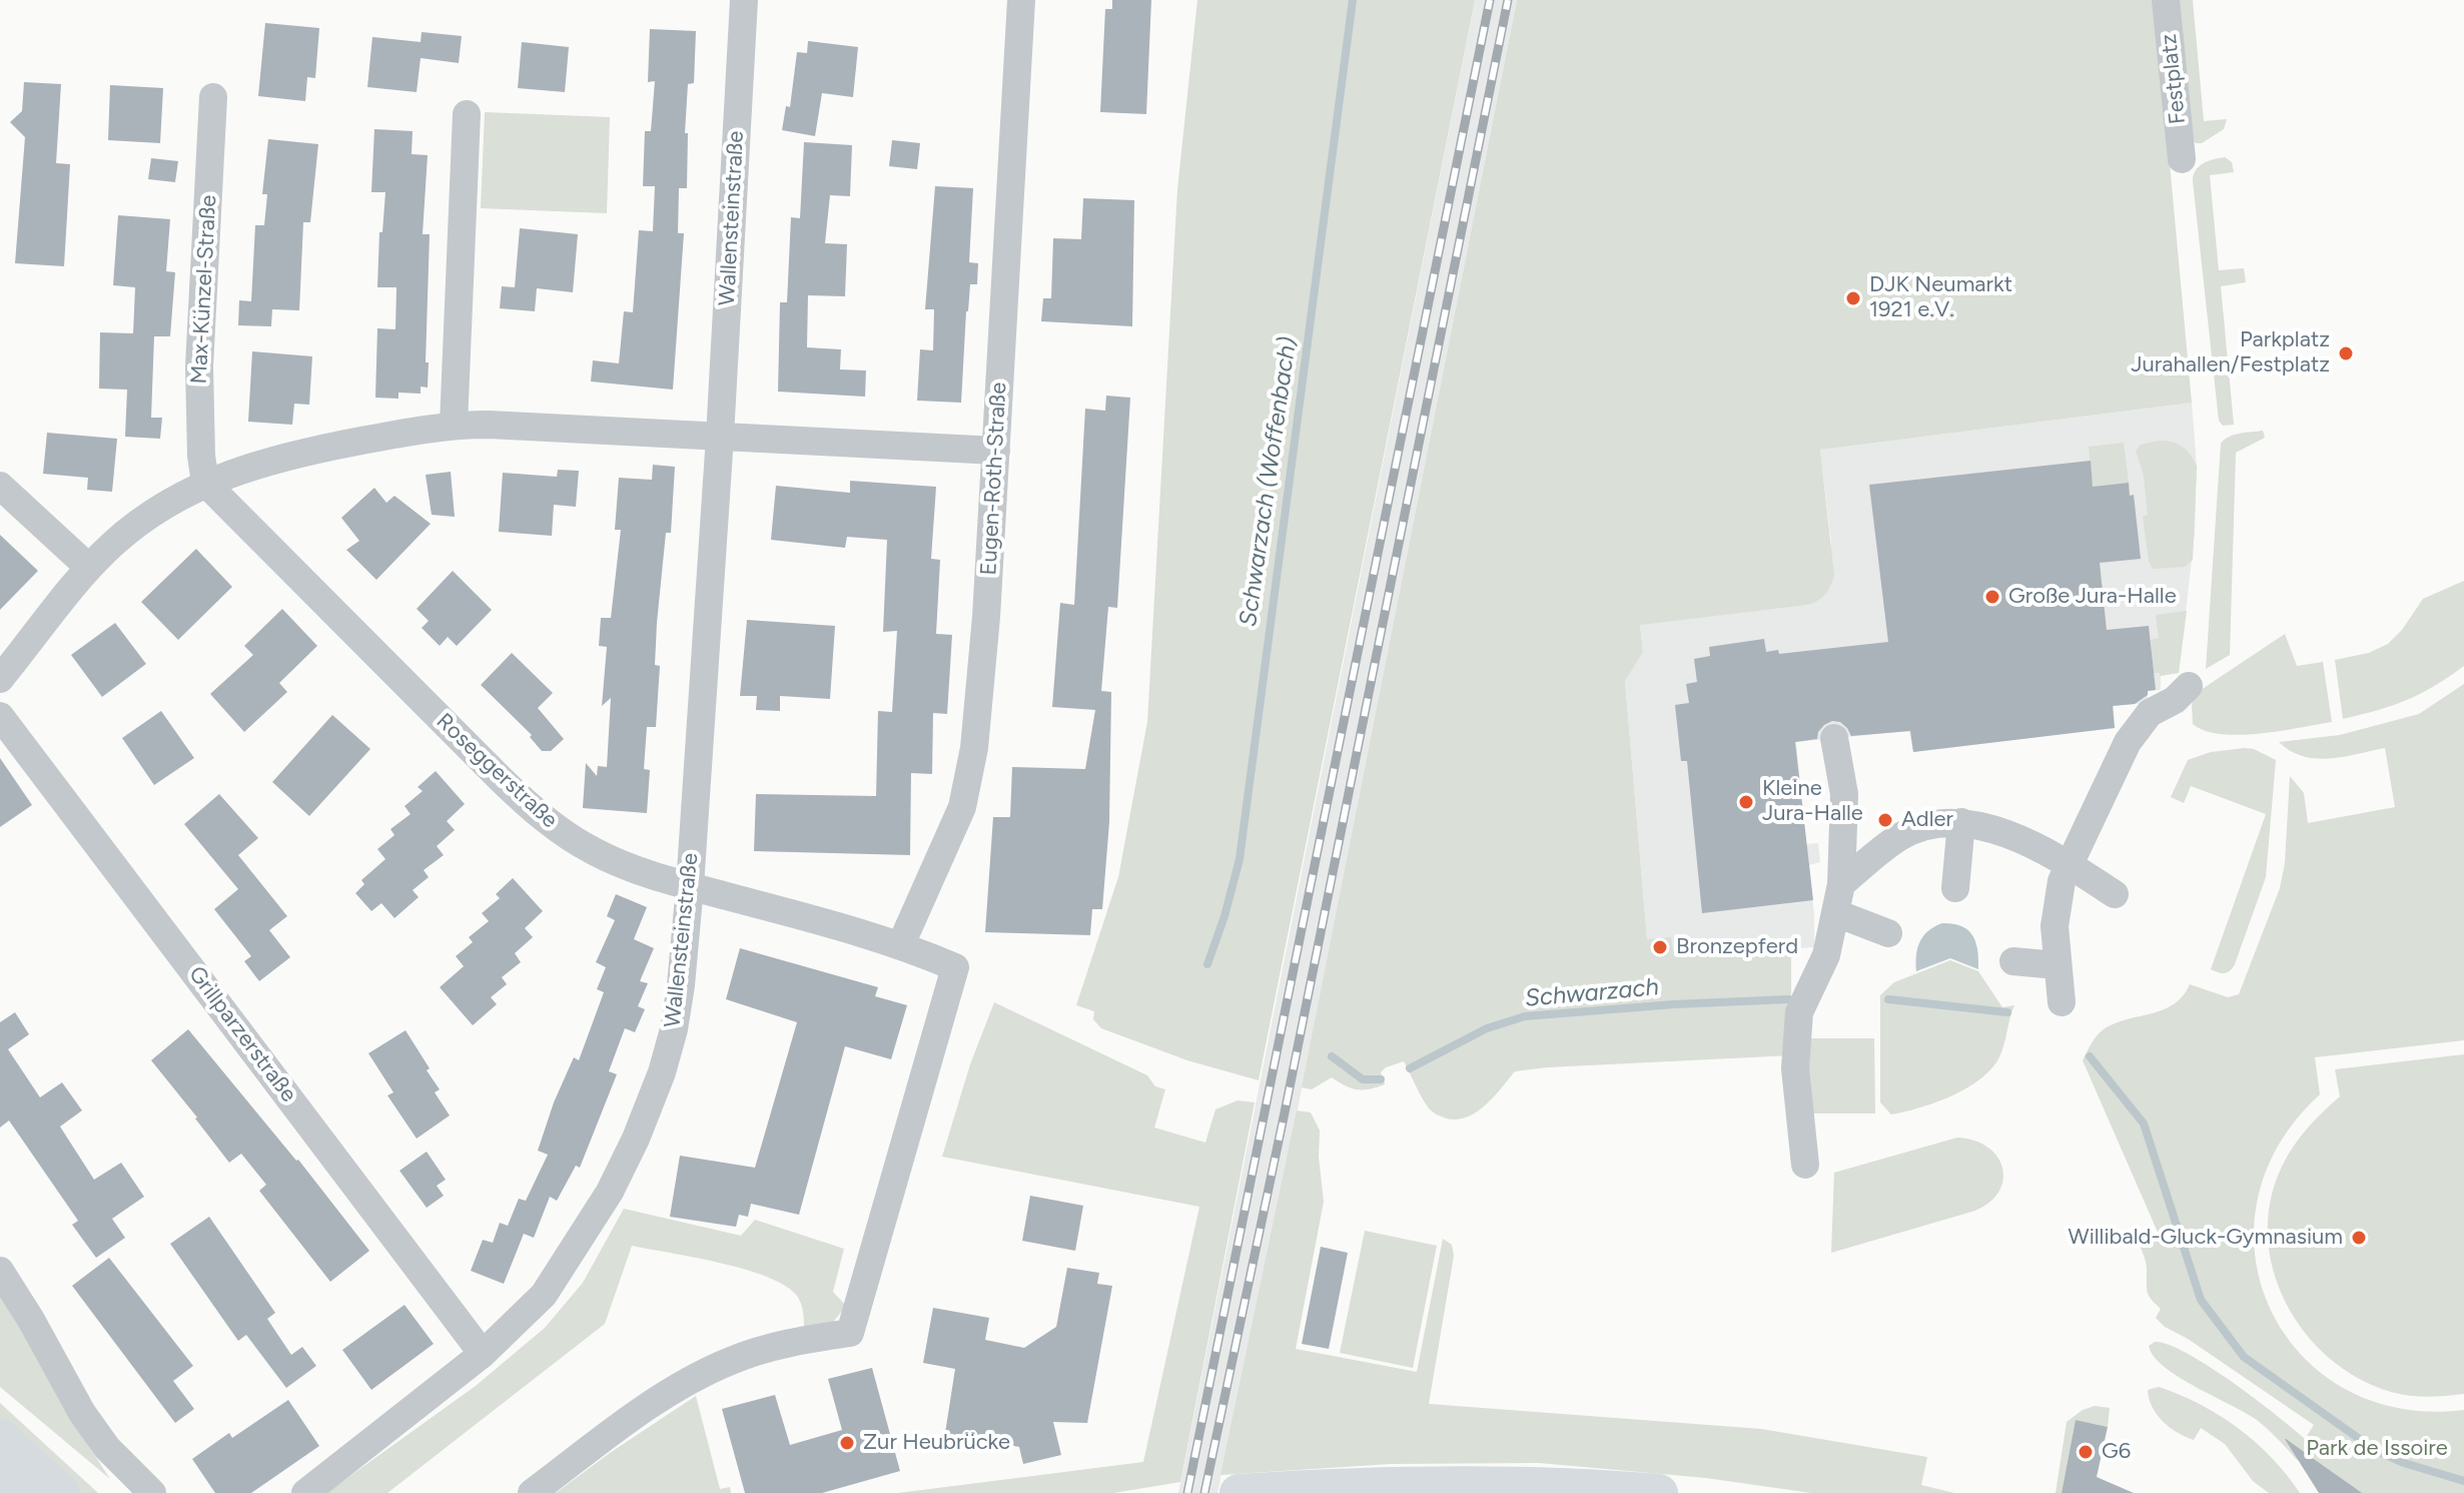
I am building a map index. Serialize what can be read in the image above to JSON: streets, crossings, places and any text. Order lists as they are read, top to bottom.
{
  "streets": {
    "street": [
      "Festplatz",
      "Wallensteinstraße",
      "Max-Künzel-Straße",
      "Eugen-Roth-Straße",
      "Roseggerstraße",
      "Grillparzerstraße"
    ]
  },
  "crossings": [
    ["Wallensteinstraße", "Roseggerstraße"],
    ["Wallensteinstraße", "Grillparzerstraße"],
    ["Max-Künzel-Straße", "Roseggerstraße"],
    ["Eugen-Roth-Straße", "Roseggerstraße"]
  ],
  "water": ["Schwarzach (Woffenbach)", "Schwarzach"],
  "parks": ["Park de Issoire"],
  "places": [
    "DJK Neumarkt 1921 e.V.",
    "Parkplatz Jurahallen/Festplatz",
    "Große Jura-Halle",
    "Kleine Jura-Halle",
    "Adler",
    "Bronzepferd",
    "Willibald-Gluck-Gymnasium",
    "Zur Heubrücke",
    "G6"
  ]
}
